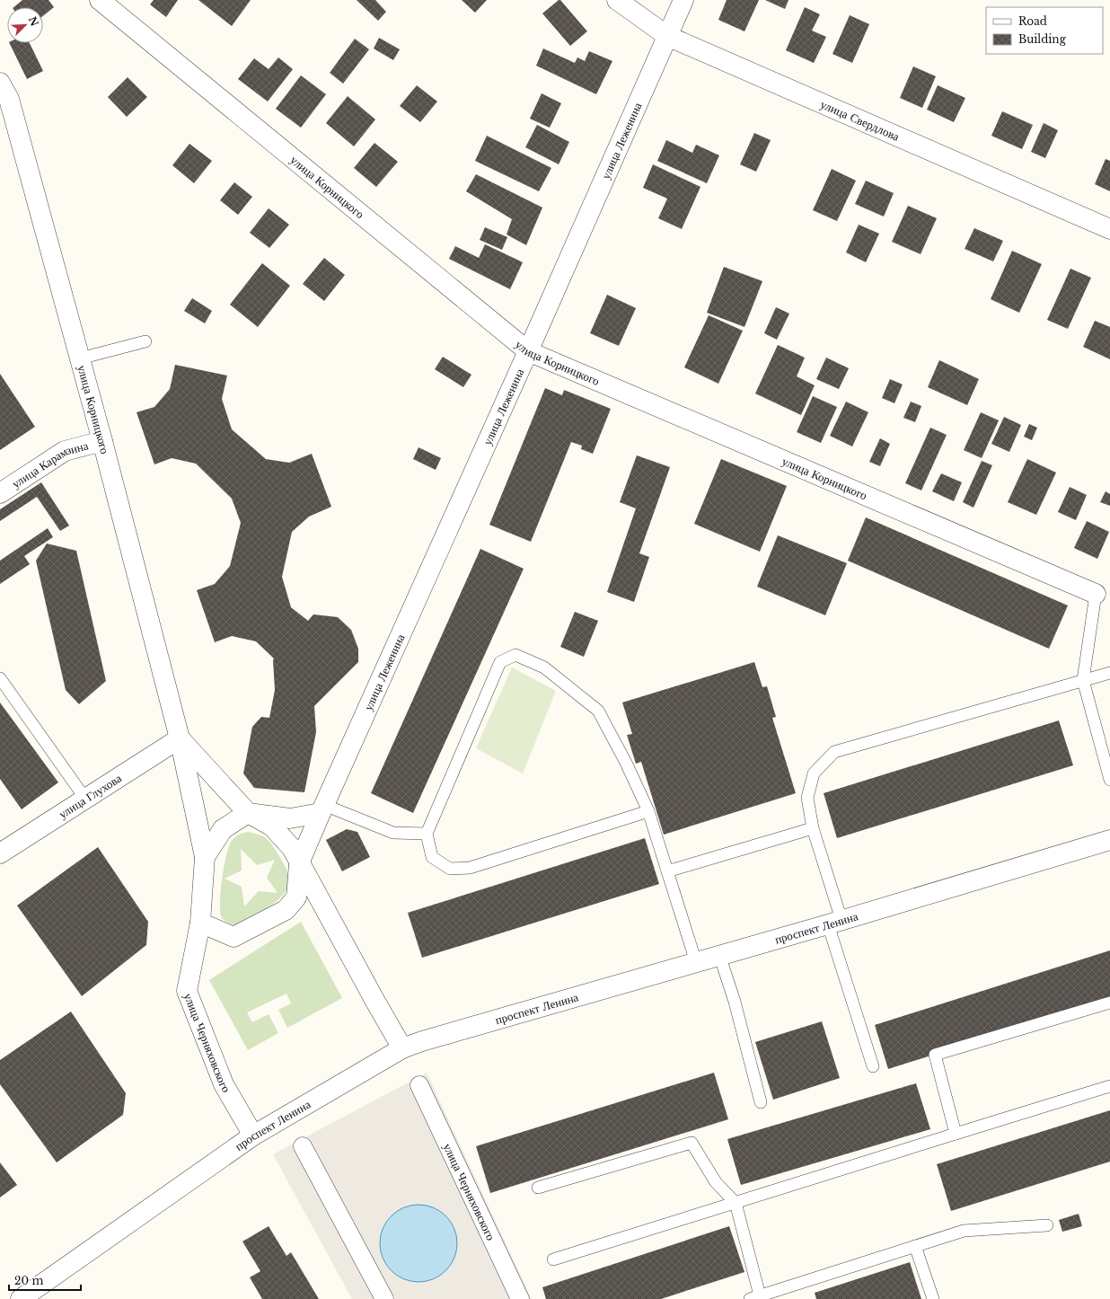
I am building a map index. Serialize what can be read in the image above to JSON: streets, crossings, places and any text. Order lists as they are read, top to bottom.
{
  "streets": {
    "street": [
      "улица Свердлова",
      "улица Леженина",
      "улица Корницкого",
      "улица Карамзина",
      "улица Глухова",
      "проспект Ленина",
      "улица Черняховского"
    ]
  },
  "crossings": [
    ["улица Свердлова", "улица Леженина"],
    ["улица Леженина", "улица Корницкого"],
    ["улица Леженина", "улица Черняховского"],
    ["улица Корницкого", "улица Карамзина"],
    ["улица Корницкого", "улица Глухова"],
    ["улица Корницкого", "улица Черняховского"],
    ["улица Глухова", "улица Черняховского"],
    ["проспект Ленина", "улица Черняховского"]
  ],
  "legend": ["Road", "Building"],
  "scale_bar": "20 m",
  "north": "top right"
}
